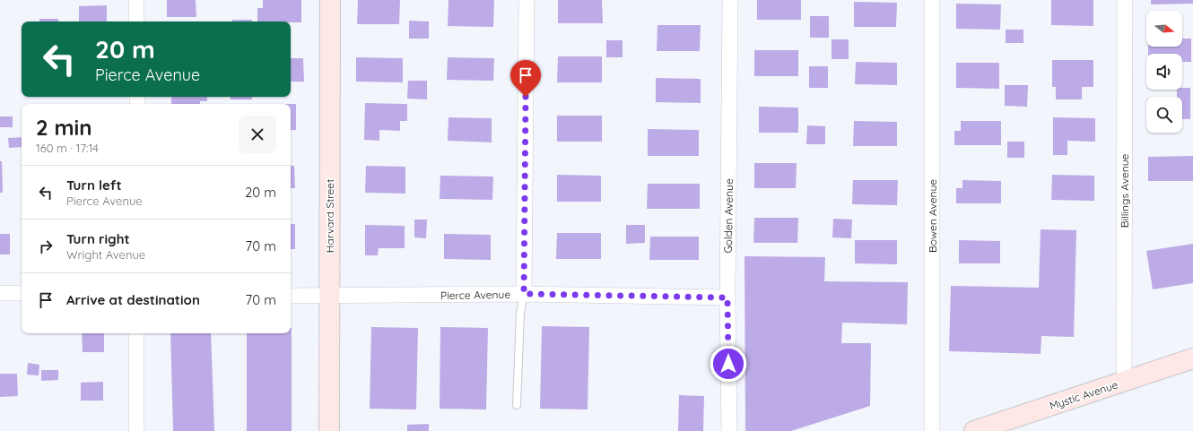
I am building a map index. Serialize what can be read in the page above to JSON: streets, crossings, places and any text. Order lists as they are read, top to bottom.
{
  "streets": {
    "main road": ["Harvard Street", "Mystic Avenue"],
    "street": [
      "Billings Avenue",
      "Golden Avenue",
      "Bowen Avenue",
      "Pierce Avenue"
    ]
  },
  "crossings": [
    ["Billings Avenue", "Mystic Avenue"],
    ["Harvard Street", "Pierce Avenue"],
    ["Golden Avenue", "Pierce Avenue"]
  ],
  "north": "right",
  "page": {
    "turn": ["20 m", "Pierce Avenue"],
    "heading": ["2 min", "160 m · 17:14"],
    "list": [
      {
        "name": "Turn left",
        "note": "Pierce Avenue",
        "value": "20 m"
      },
      {
        "name": "Turn right",
        "note": "Wright Avenue",
        "value": "70 m"
      },
      {
        "name": "Arrive at destination",
        "value": "70 m"
      }
    ]
  }
}
